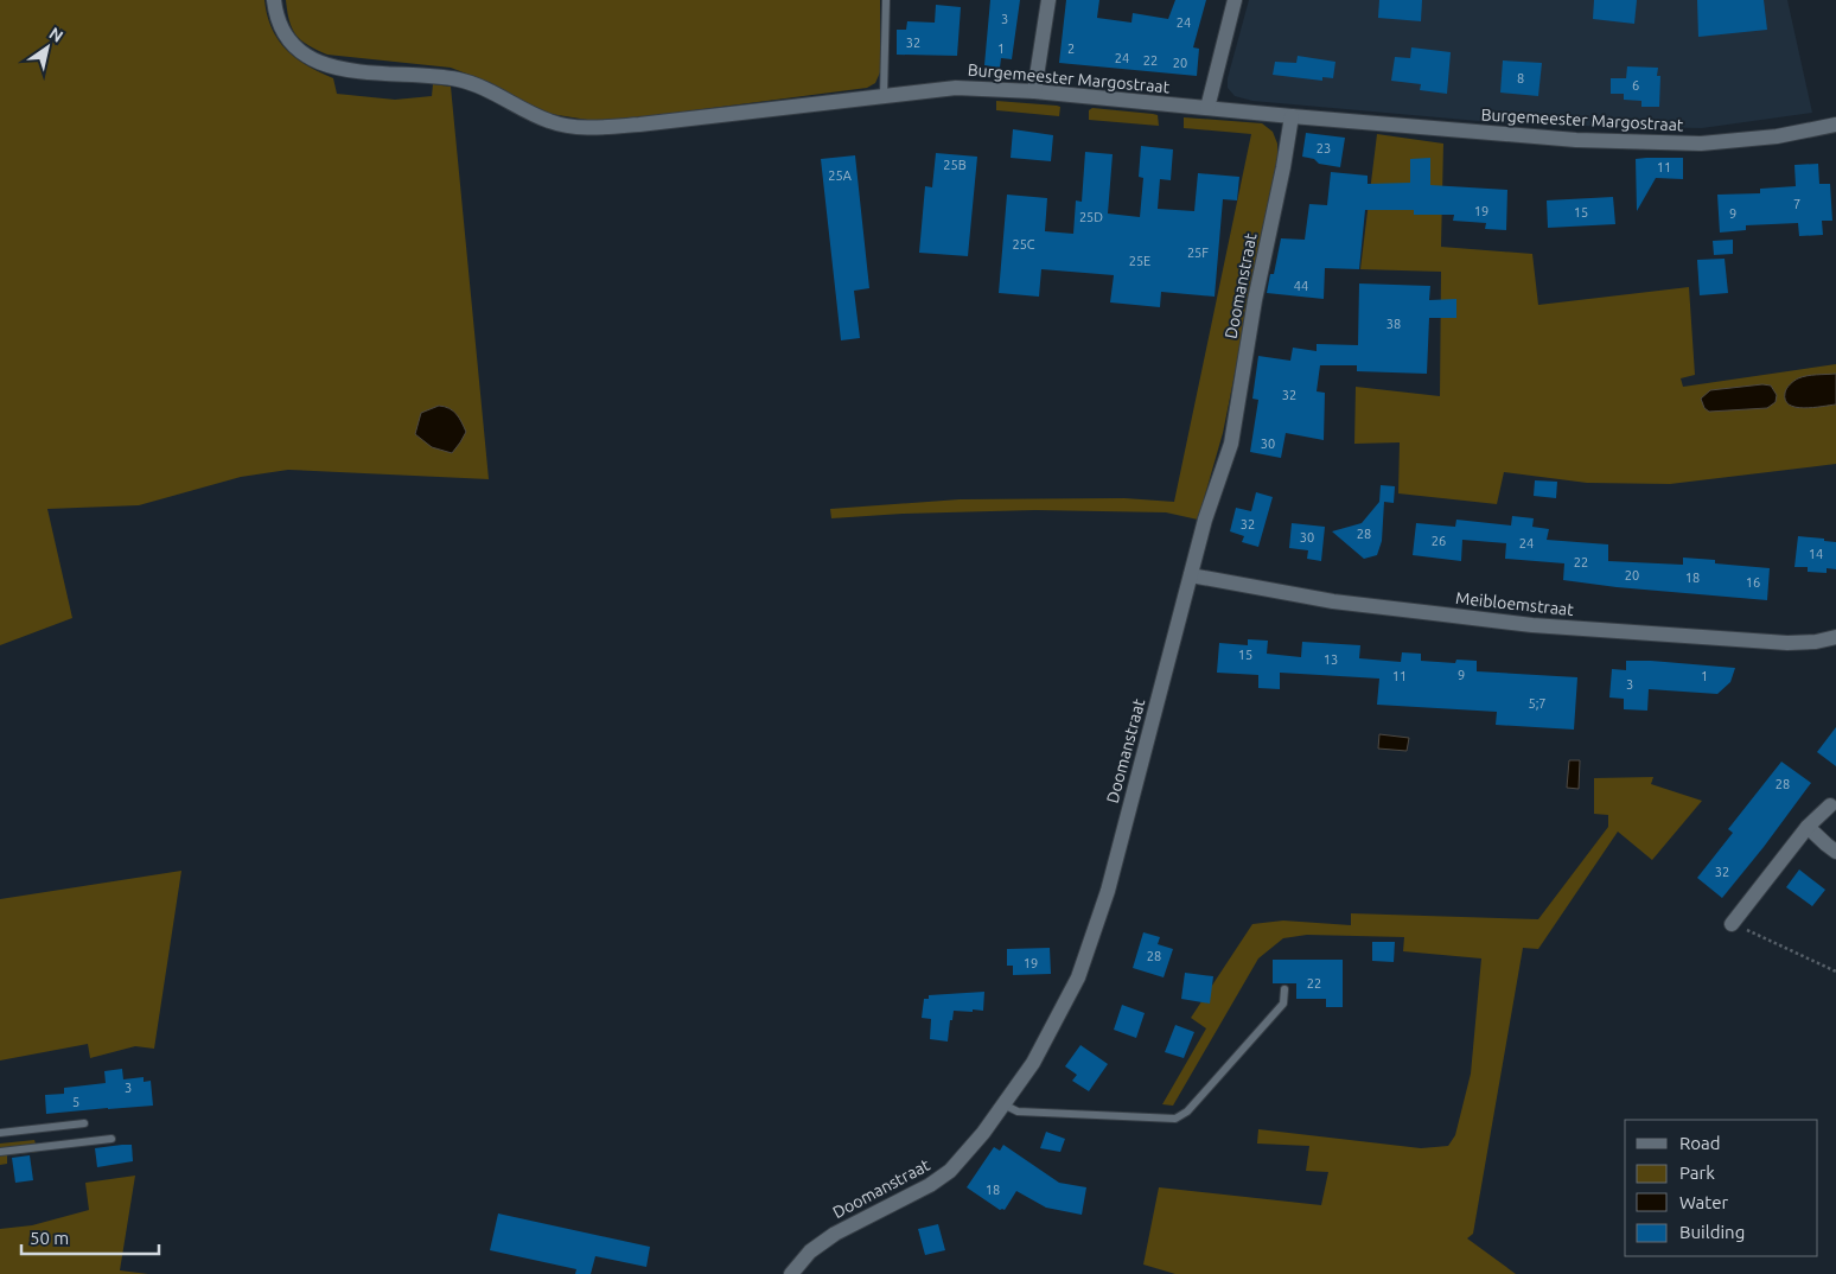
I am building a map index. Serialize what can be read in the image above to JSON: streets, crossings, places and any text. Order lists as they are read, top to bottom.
{
  "streets": {
    "street": ["Burgemeester Margostraat", "Doomanstraat", "Meibloemstraat"]
  },
  "crossings": [
    ["Burgemeester Margostraat", "Doomanstraat"],
    ["Doomanstraat", "Meibloemstraat"]
  ],
  "house_numbers": [
    "3",
    "24",
    "32",
    "1",
    "2",
    "24",
    "22",
    "20",
    "8",
    "6",
    "23",
    "25B",
    "11",
    "25A",
    "7",
    "19",
    "15",
    "9",
    "25D",
    "25C",
    "25F",
    "25E",
    "44",
    "38",
    "32",
    "30",
    "32",
    "28",
    "30",
    "26",
    "24",
    "14",
    "22",
    "20",
    "18",
    "16",
    "15",
    "13",
    "9",
    "11",
    "1",
    "3",
    "5;7",
    "28",
    "32",
    "28",
    "19",
    "22",
    "3",
    "5",
    "18"
  ],
  "legend": [
    "Road",
    "Park",
    "Water",
    "Building"
  ],
  "scale_bar": "50 m",
  "north": "top right"
}
